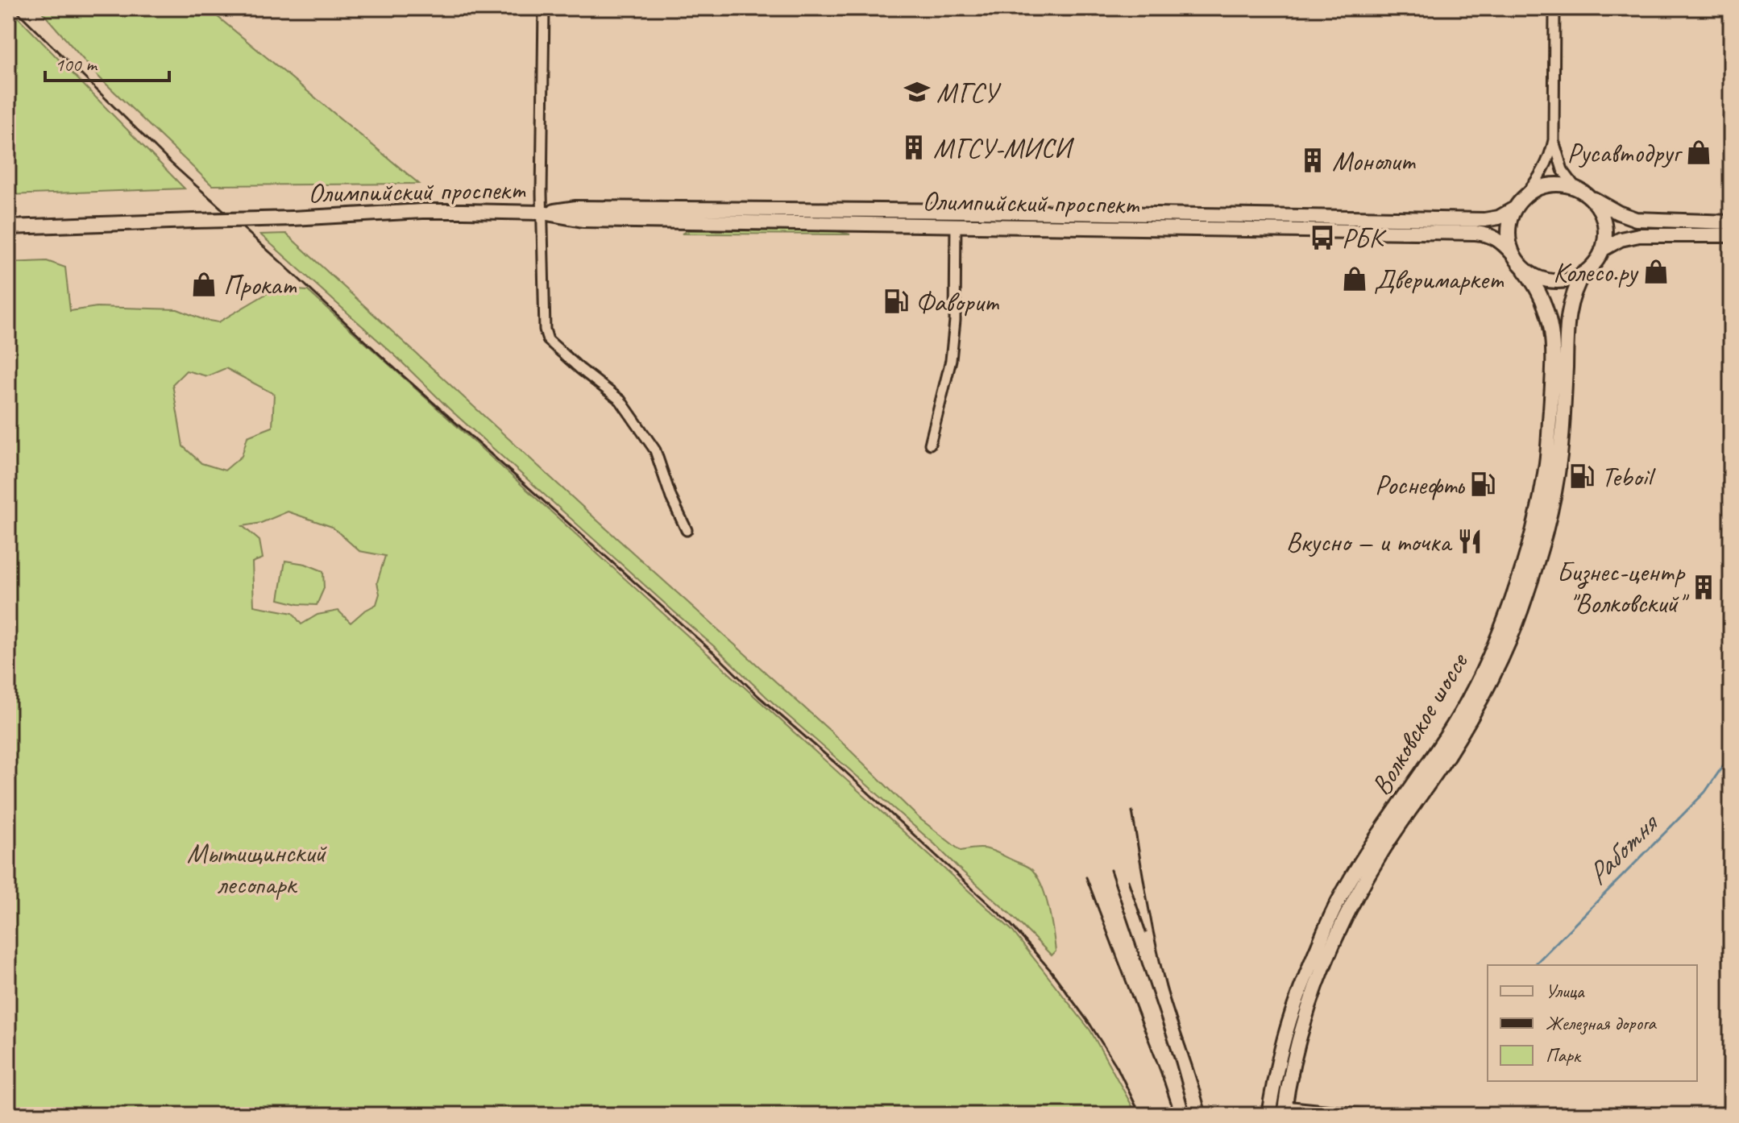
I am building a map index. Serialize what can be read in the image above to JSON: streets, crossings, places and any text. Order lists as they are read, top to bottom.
{
  "streets": {
    "main road": ["Олимпийский проспект", "Волковское шоссе"]
  },
  "crossings": [
    ["Олимпийский проспект", "Волковское шоссе"]
  ],
  "water": ["Работня"],
  "parks": ["Мытищинский лесопарк"],
  "places": {
    "school or university": ["МГСУ"],
    "building": ["МГСУ-МИСИ", "Монолит", "Бизнес-центр \"Волковский\""],
    "shop": [
      "Русавтодруг",
      "Колесо.ру",
      "Дверимаркет",
      "Прокат"
    ],
    "bus stop": ["РБК"],
    "fuel station": ["Фаворит", "Teboil", "Роснефть"],
    "restaurant": ["Вкусно — и точка"]
  },
  "legend": ["Улица", "Железная дорога", "Парк"],
  "scale_bar": "100 m"
}
